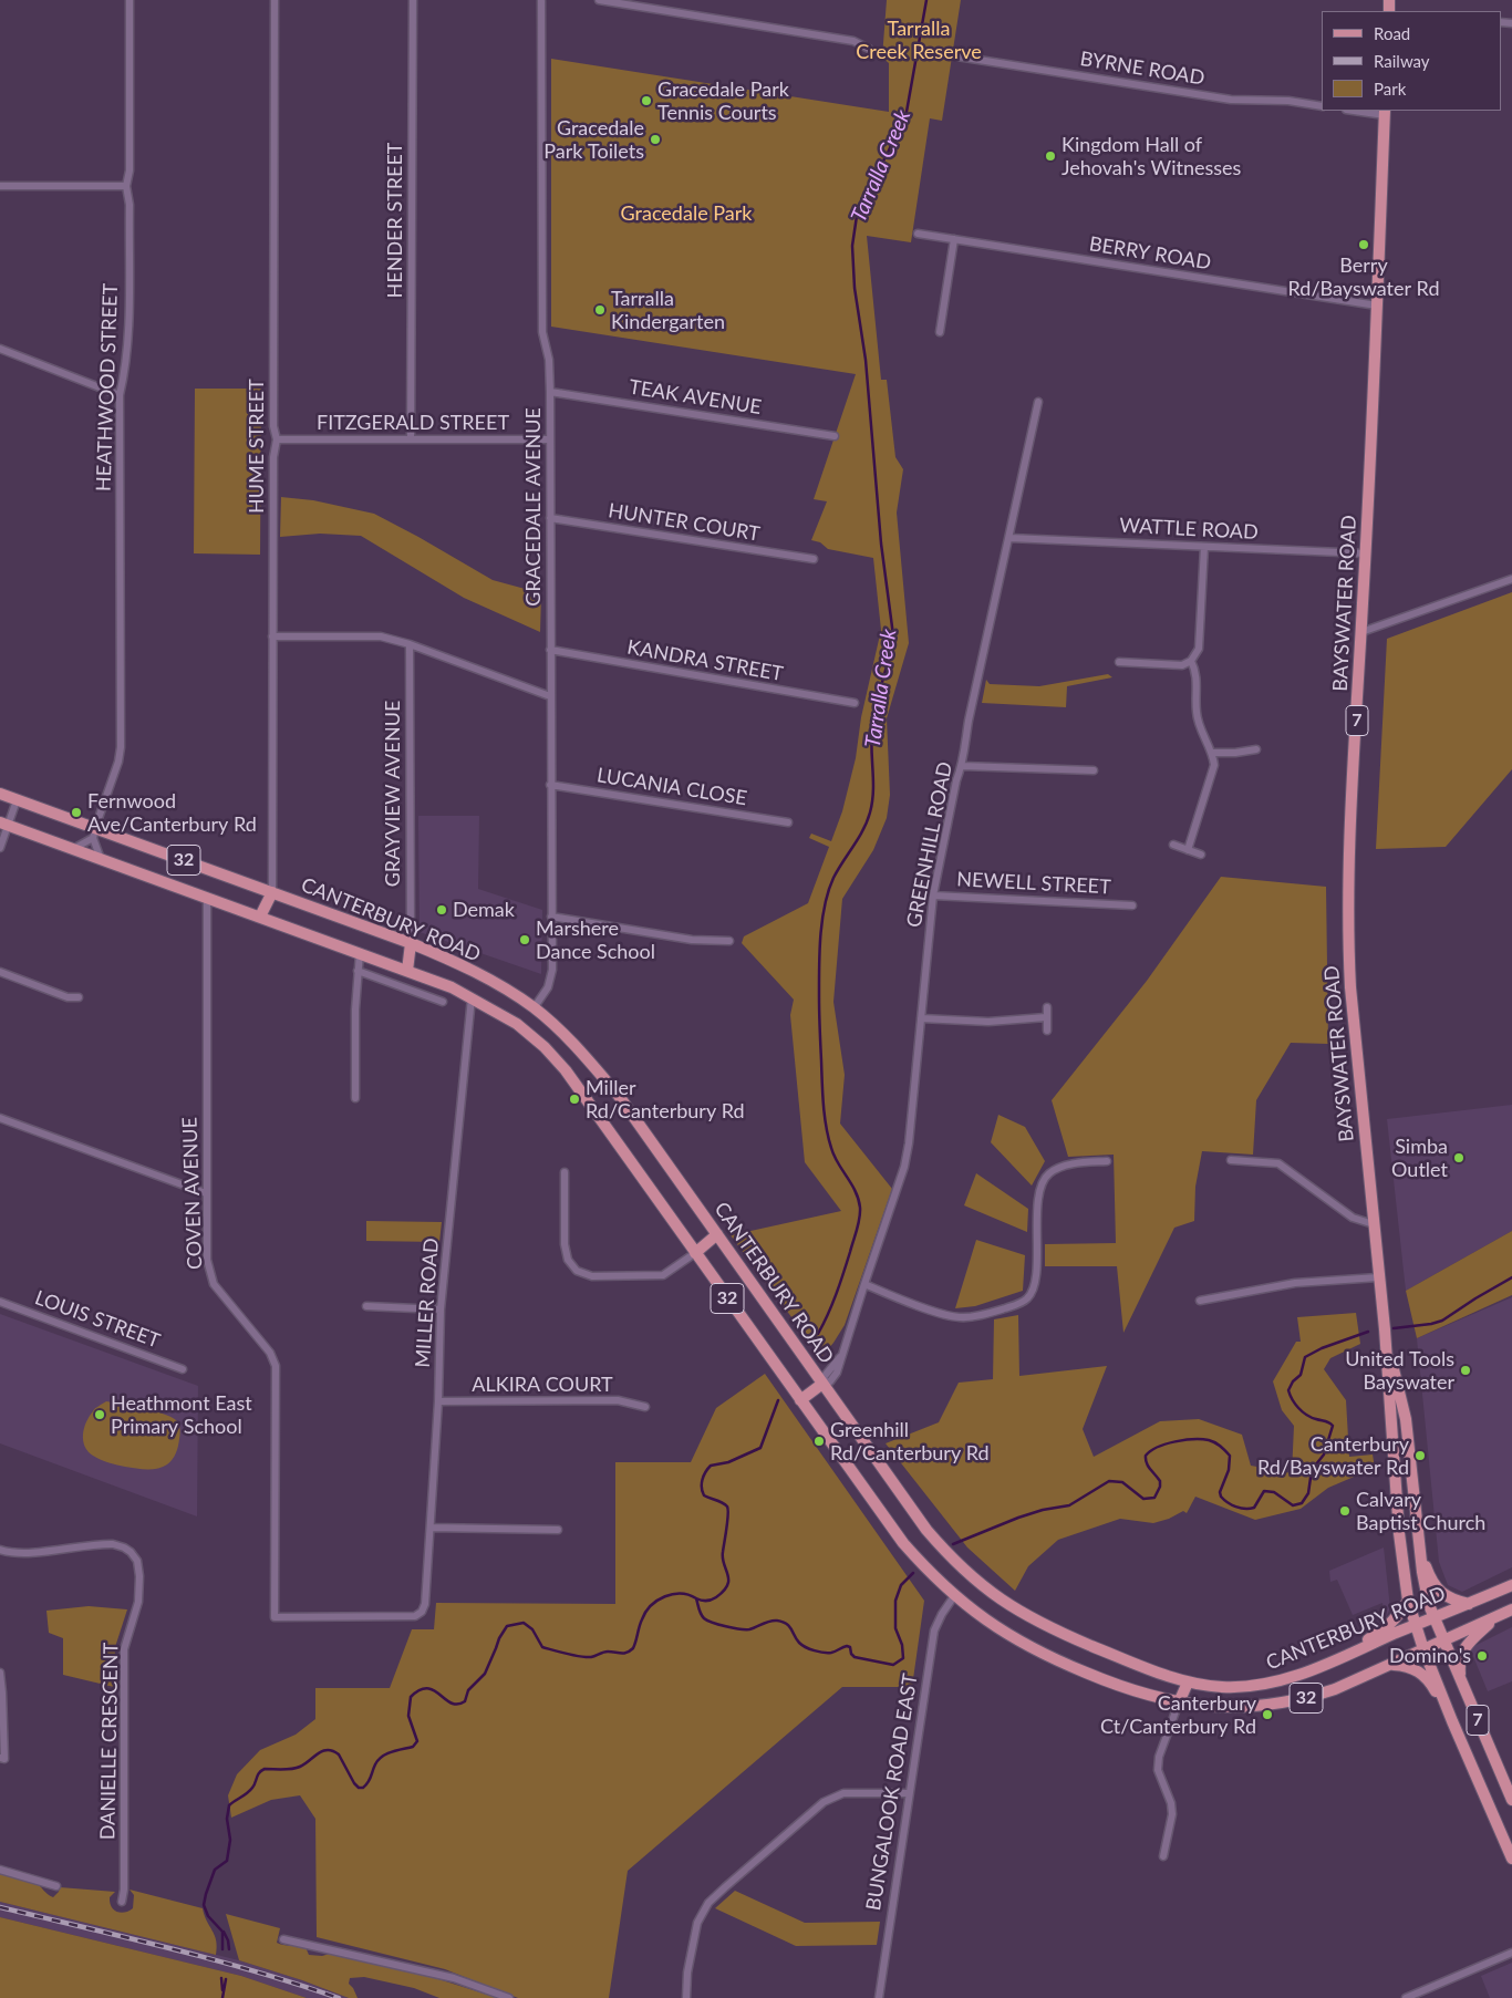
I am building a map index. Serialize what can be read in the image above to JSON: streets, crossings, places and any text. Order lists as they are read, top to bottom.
{
  "streets": {
    "main road": [
      "BAYSWATER ROAD",
      "7",
      "32",
      "CANTERBURY ROAD"
    ],
    "street": [
      "BYRNE ROAD",
      "HENDER STREET",
      "BERRY ROAD",
      "HEATHWOOD STREET",
      "TEAK AVENUE",
      "FITZGERALD STREET",
      "HUME STREET",
      "GRACEDALE AVENUE",
      "HUNTER COURT",
      "WATTLE ROAD",
      "KANDRA STREET",
      "LUCANIA CLOSE",
      "GRAYVIEW AVENUE",
      "GREENHILL ROAD",
      "NEWELL STREET",
      "COVEN AVENUE",
      "MILLER ROAD",
      "LOUIS STREET",
      "ALKIRA COURT",
      "DANIELLE CRESCENT",
      "BUNGALOOK ROAD EAST"
    ]
  },
  "crossings": [
    ["HENDER STREET", "FITZGERALD STREET"],
    ["BERRY ROAD", "BAYSWATER ROAD"],
    ["HEATHWOOD STREET", "CANTERBURY ROAD"],
    ["TEAK AVENUE", "GRACEDALE AVENUE"],
    ["FITZGERALD STREET", "HUME STREET"],
    ["FITZGERALD STREET", "GRACEDALE AVENUE"],
    ["HUME STREET", "CANTERBURY ROAD"],
    ["GRACEDALE AVENUE", "HUNTER COURT"],
    ["GRACEDALE AVENUE", "KANDRA STREET"],
    ["GRACEDALE AVENUE", "LUCANIA CLOSE"],
    ["GRACEDALE AVENUE", "CANTERBURY ROAD"],
    ["WATTLE ROAD", "BAYSWATER ROAD"],
    ["WATTLE ROAD", "GREENHILL ROAD"],
    ["BAYSWATER ROAD", "CANTERBURY ROAD"],
    ["GRAYVIEW AVENUE", "CANTERBURY ROAD"],
    ["GREENHILL ROAD", "NEWELL STREET"],
    ["GREENHILL ROAD", "CANTERBURY ROAD"],
    ["CANTERBURY ROAD", "COVEN AVENUE"],
    ["CANTERBURY ROAD", "MILLER ROAD"],
    ["CANTERBURY ROAD", "BUNGALOOK ROAD EAST"],
    ["COVEN AVENUE", "MILLER ROAD"],
    ["MILLER ROAD", "ALKIRA COURT"]
  ],
  "water": ["Tarralla Creek"],
  "parks": ["Tarralla Creek Reserve", "Gracedale Park"],
  "places": [
    "Gracedale Park Tennis Courts",
    "Gracedale Park Toilets",
    "Kingdom Hall of Jehovah's Witnesses",
    "Berry Rd/Bayswater Rd",
    "Tarralla Kindergarten",
    "Fernwood Ave/Canterbury Rd",
    "Demak",
    "Marshere Dance School",
    "Miller Rd/Canterbury Rd",
    "Simba Outlet",
    "United Tools Bayswater",
    "Heathmont East Primary School",
    "Greenhill Rd/Canterbury Rd",
    "Canterbury Rd/Bayswater Rd",
    "Calvary Baptist Church",
    "Domino's",
    "Canterbury Ct/Canterbury Rd"
  ],
  "legend": ["Road", "Railway", "Park"]
}
